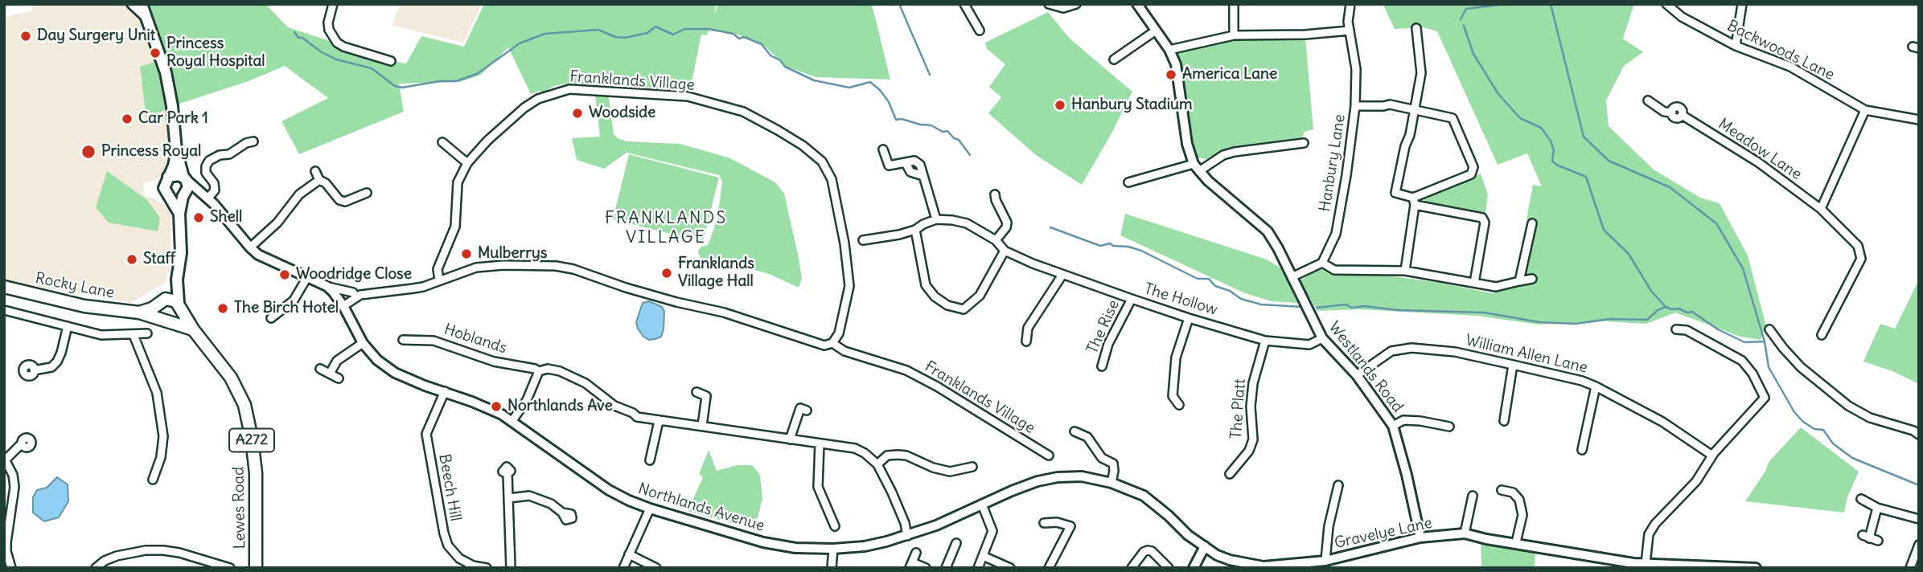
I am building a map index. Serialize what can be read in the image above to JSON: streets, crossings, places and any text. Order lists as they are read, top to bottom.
{
  "streets": {
    "highway": ["Rocky Lane", "A272", "Lewes Road"],
    "street": [
      "Backwoods Lane",
      "Franklands Village",
      "Meadow Lane",
      "Hanbury Lane",
      "The Hollow",
      "The Rise",
      "Hoblands",
      "William Allen Lane",
      "Westlands Road",
      "The Platt",
      "Beech Hill",
      "Northlands Avenue",
      "Gravelye Lane"
    ]
  },
  "crossings": [
    ["Franklands Village", "Northlands Avenue"],
    ["Rocky Lane", "Lewes Road"],
    ["The Hollow", "The Rise"],
    ["The Hollow", "Westlands Road"],
    ["The Hollow", "The Platt"],
    ["Hoblands", "Northlands Avenue"],
    ["William Allen Lane", "Westlands Road"],
    ["Westlands Road", "Gravelye Lane"],
    ["Beech Hill", "Northlands Avenue"],
    ["Northlands Avenue", "Gravelye Lane"]
  ],
  "districts": ["FRANKLANDS VILLAGE"],
  "places": [
    "Day Surgery Unit",
    "Princess Royal Hospital",
    "America Lane",
    "Hanbury Stadium",
    "Woodside",
    "Car Park 1",
    "Princess Royal",
    "Shell",
    "Mulberrys",
    "Staff",
    "Franklands Village Hall",
    "Woodridge Close",
    "The Birch Hotel",
    "Northlands Ave"
  ]
}
